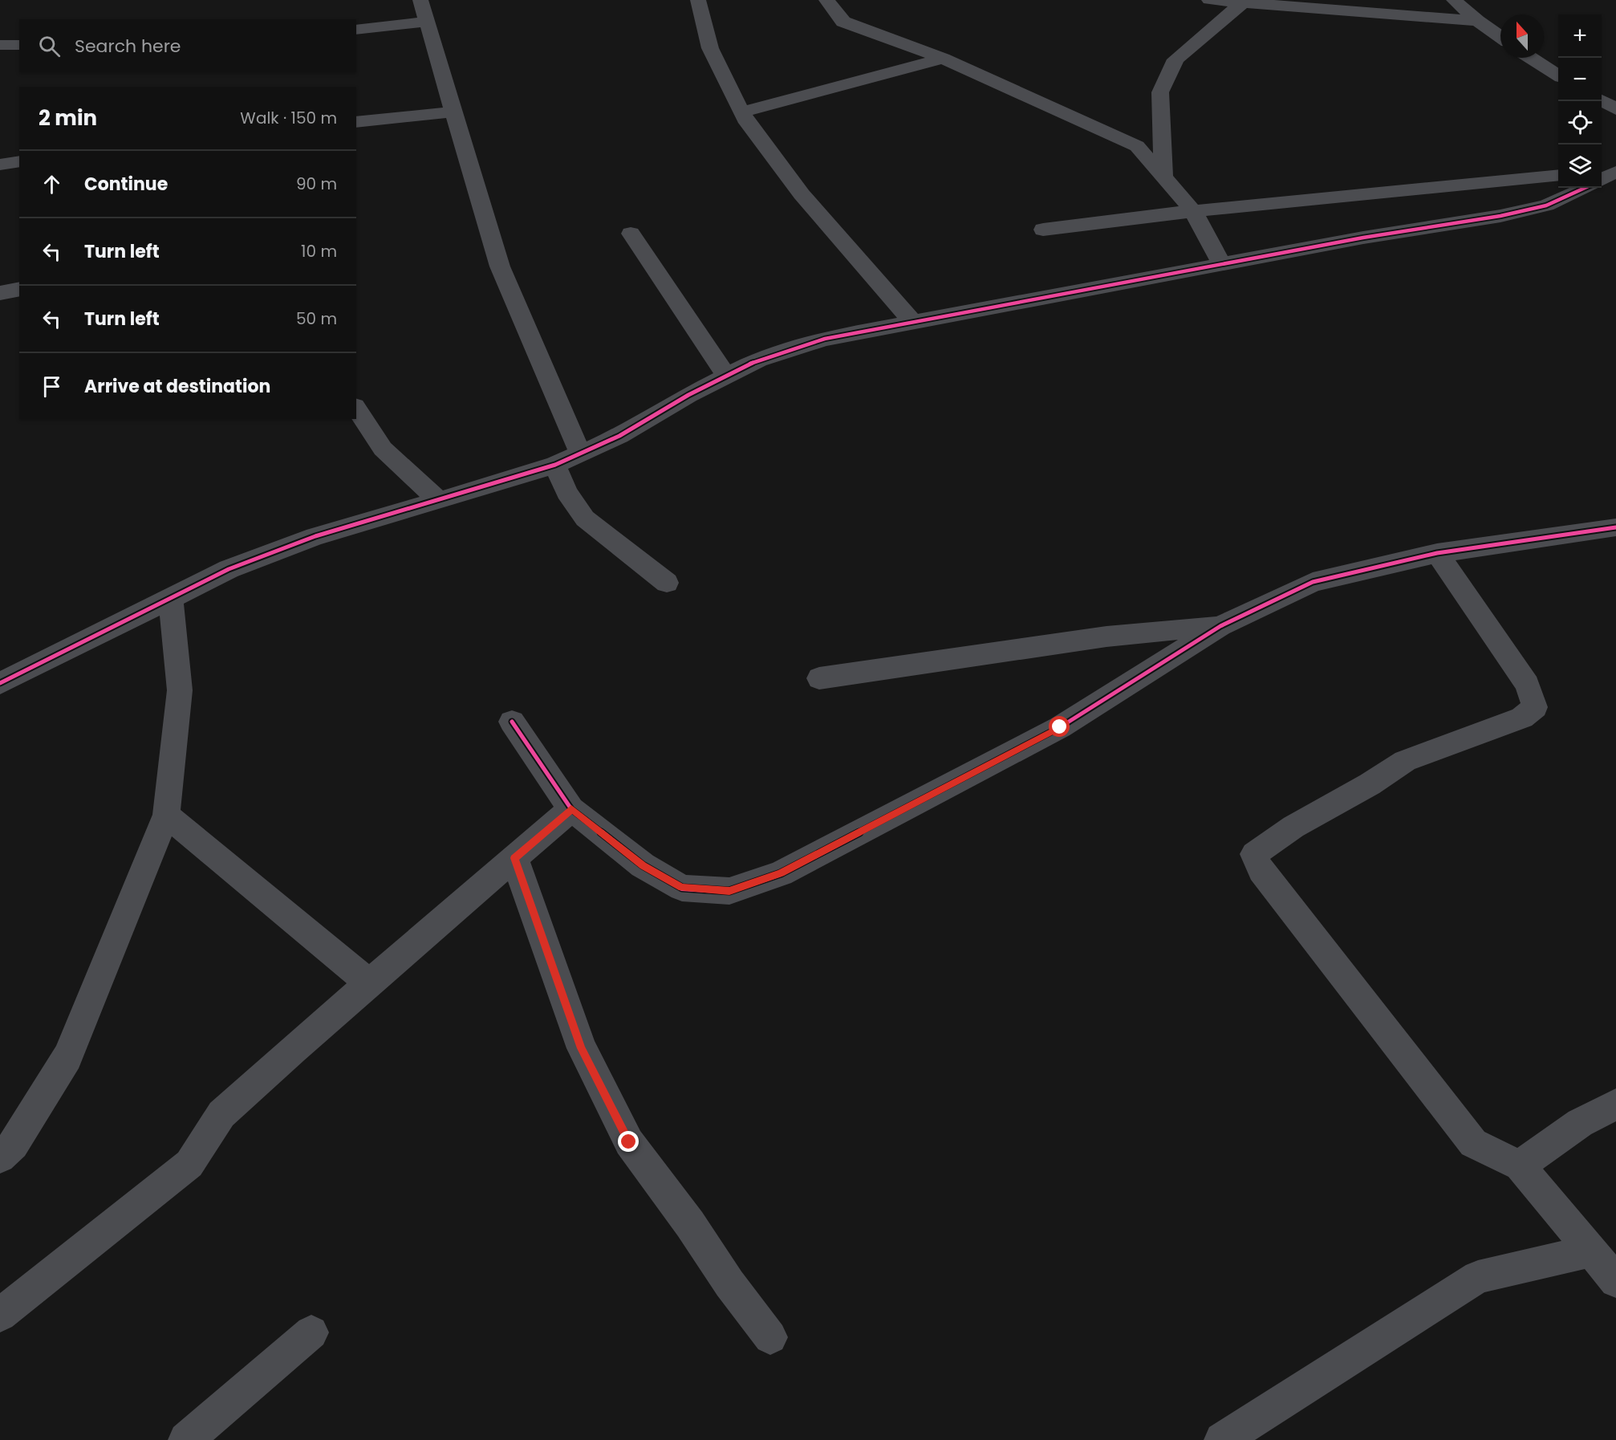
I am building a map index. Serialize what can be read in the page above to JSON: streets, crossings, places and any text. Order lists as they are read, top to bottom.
{
  "north": "top",
  "page": {
    "map_buttons": ["+", "−"],
    "search": "Search here",
    "heading": ["2 min", "Walk · 150 m"],
    "list": [
      ["Continue", "90 m"],
      ["Turn left", "10 m"],
      ["Turn left", "50 m"],
      "Arrive at destination"
    ]
  }
}
